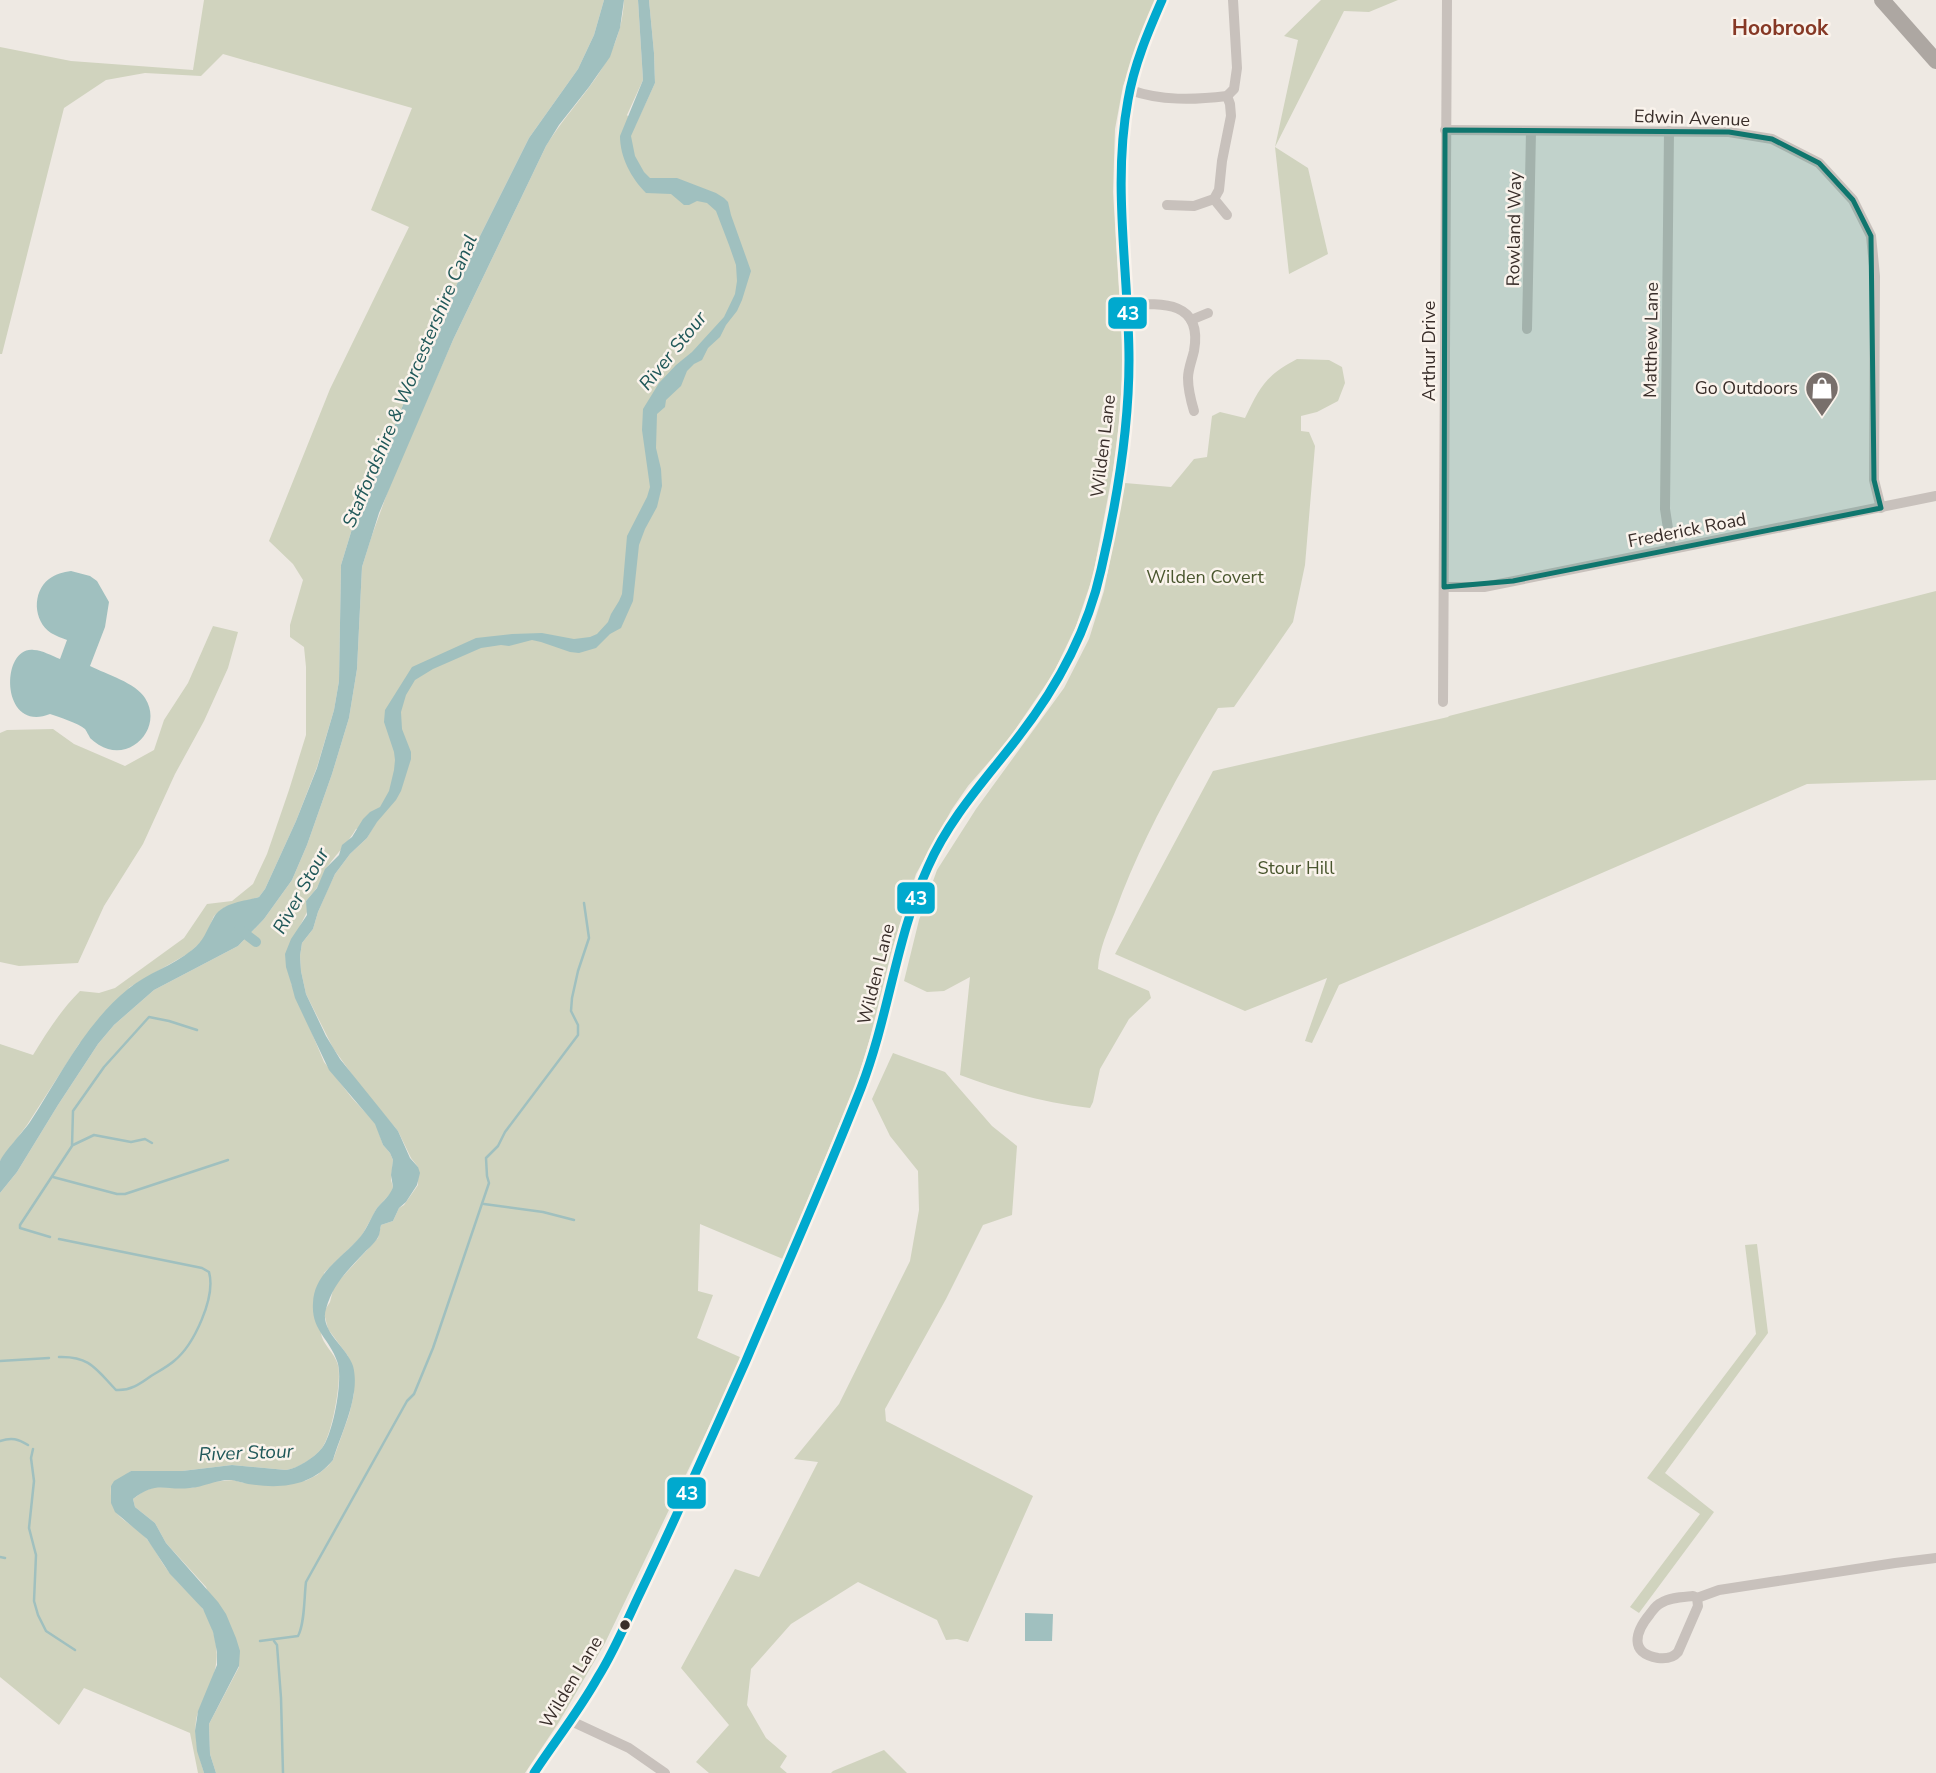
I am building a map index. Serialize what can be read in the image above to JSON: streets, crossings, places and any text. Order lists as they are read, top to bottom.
{
  "streets": {
    "street": [
      "Edwin Avenue",
      "Rowland Way",
      "Matthew Lane",
      "Arthur Drive",
      "Wilden Lane",
      "Frederick Road"
    ]
  },
  "crossings": [
    ["Edwin Avenue", "Rowland Way"],
    ["Edwin Avenue", "Matthew Lane"],
    ["Edwin Avenue", "Arthur Drive"],
    ["Edwin Avenue", "Frederick Road"],
    ["Matthew Lane", "Frederick Road"],
    ["Arthur Drive", "Frederick Road"]
  ],
  "districts": ["Hoobrook"],
  "water": ["River Stour", "Staffordshire & Worcestershire Canal"],
  "parks": ["Wilden Covert", "Stour Hill"],
  "places": {
    "shop": ["Go Outdoors"]
  },
  "lines": ["transit line 43"]
}
